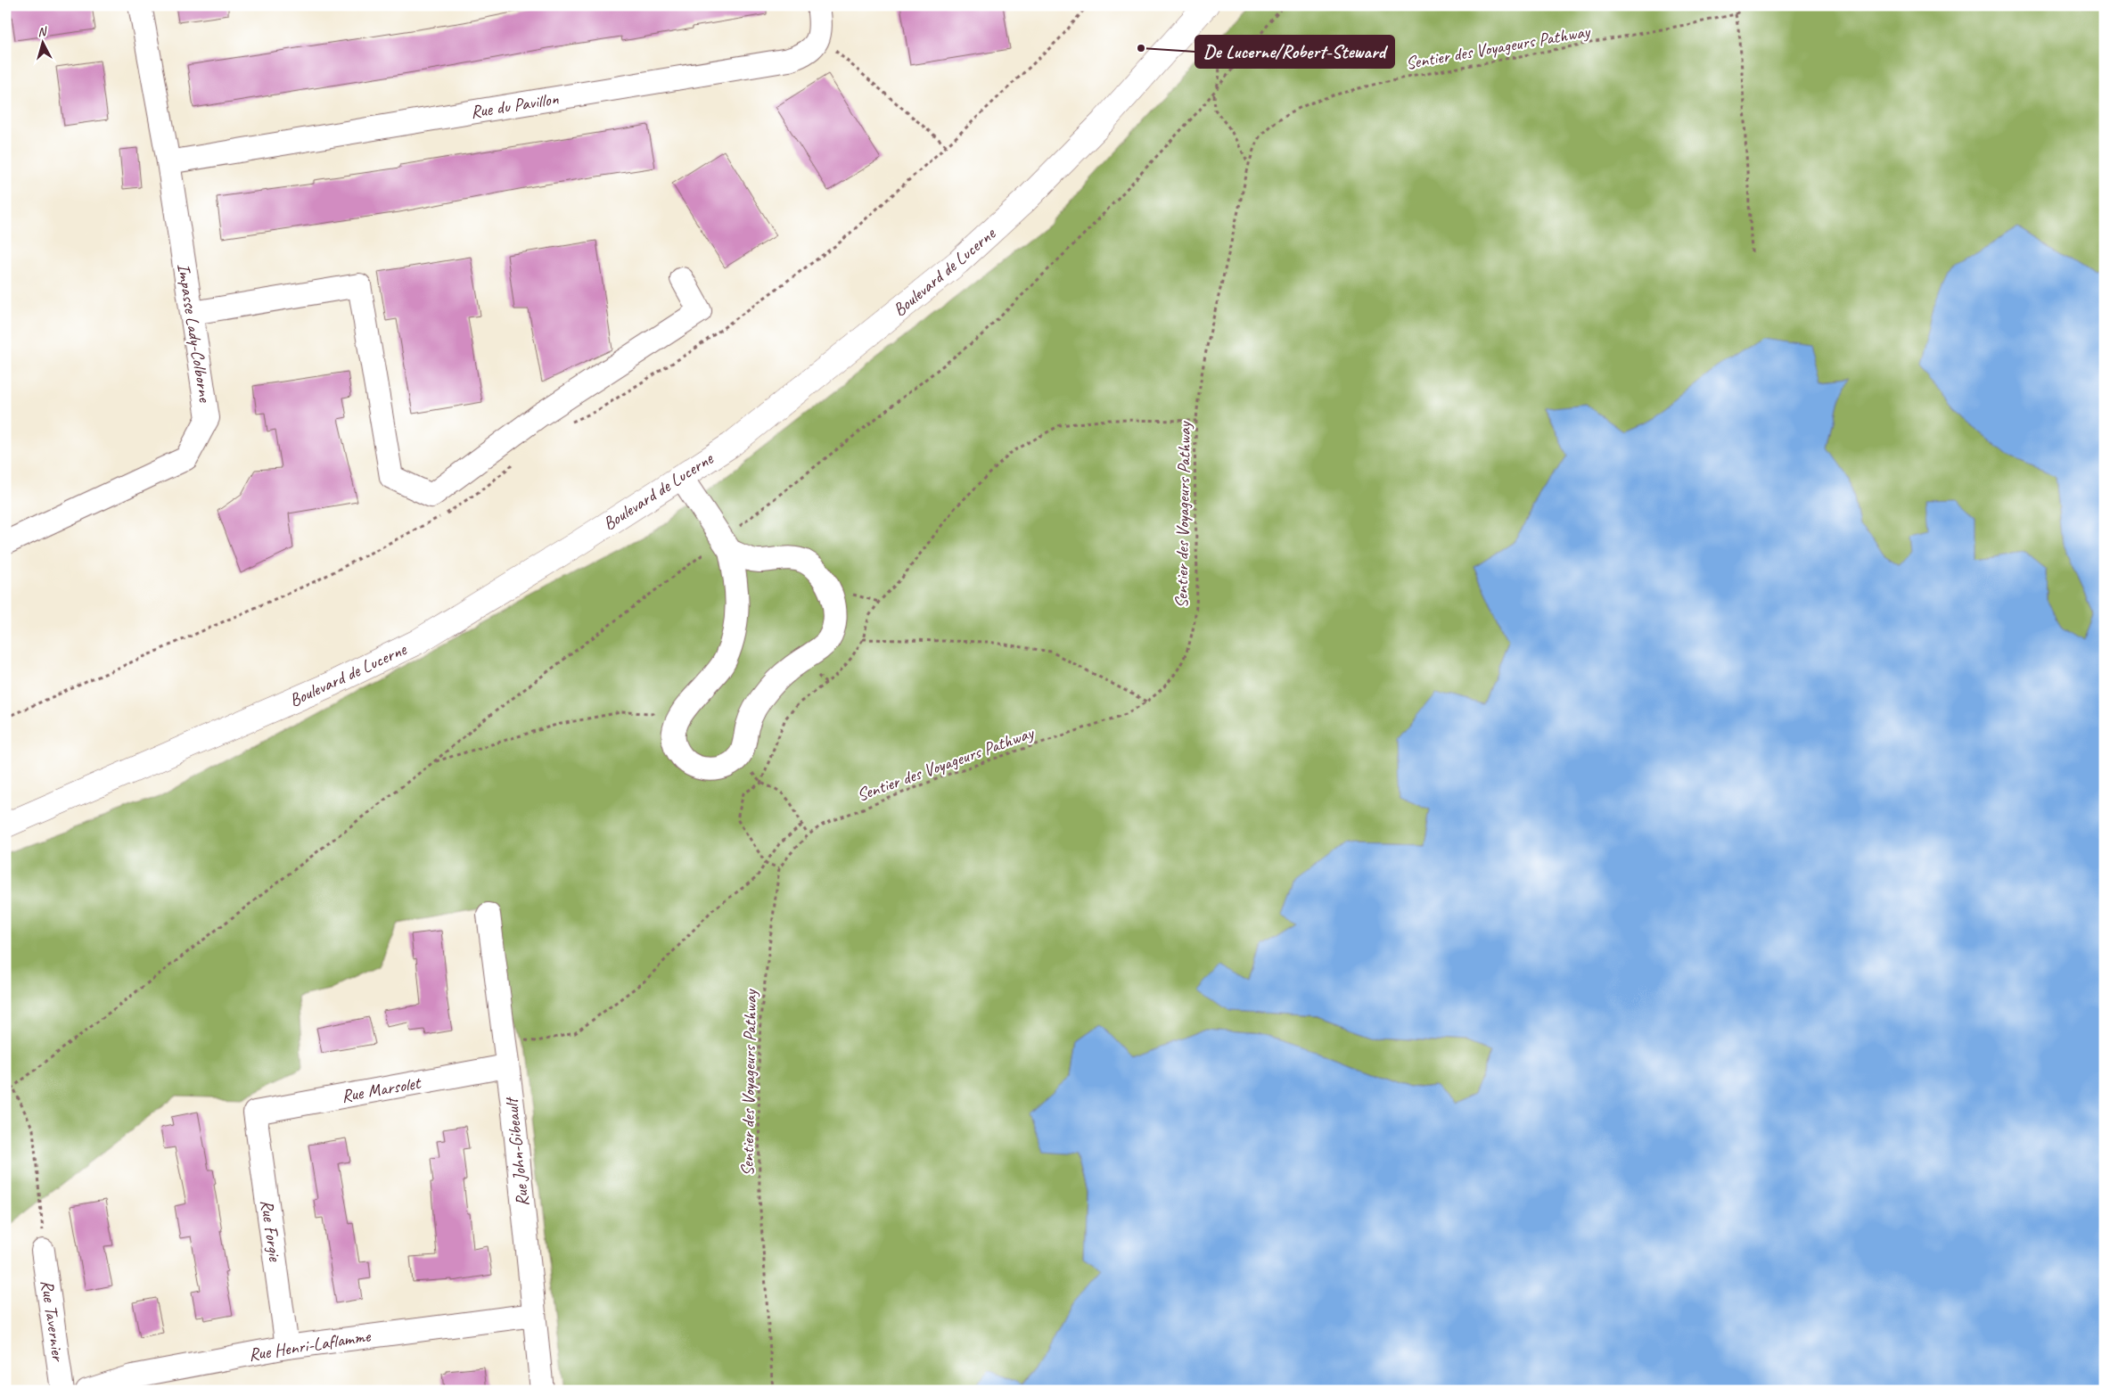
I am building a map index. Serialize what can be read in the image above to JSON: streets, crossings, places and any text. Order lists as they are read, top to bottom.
{
  "streets": {
    "main road": ["Boulevard de Lucerne"],
    "street": [
      "Rue du Pavillon",
      "Impasse Lady-Colborne",
      "Rue Marsolet",
      "Rue John-Gibeault",
      "Rue Forgie",
      "Rue Tavernier",
      "Rue Henri-Laflamme"
    ],
    "path": ["Sentier des Voyageurs Pathway"]
  },
  "crossings": [
    ["Rue du Pavillon", "Impasse Lady-Colborne"],
    ["Rue Marsolet", "Rue John-Gibeault"],
    ["Rue Marsolet", "Rue Forgie"],
    ["Rue John-Gibeault", "Rue Henri-Laflamme"],
    ["Rue Forgie", "Rue Henri-Laflamme"]
  ],
  "places": ["De Lucerne/Robert-Steward"],
  "north": "top"
}
